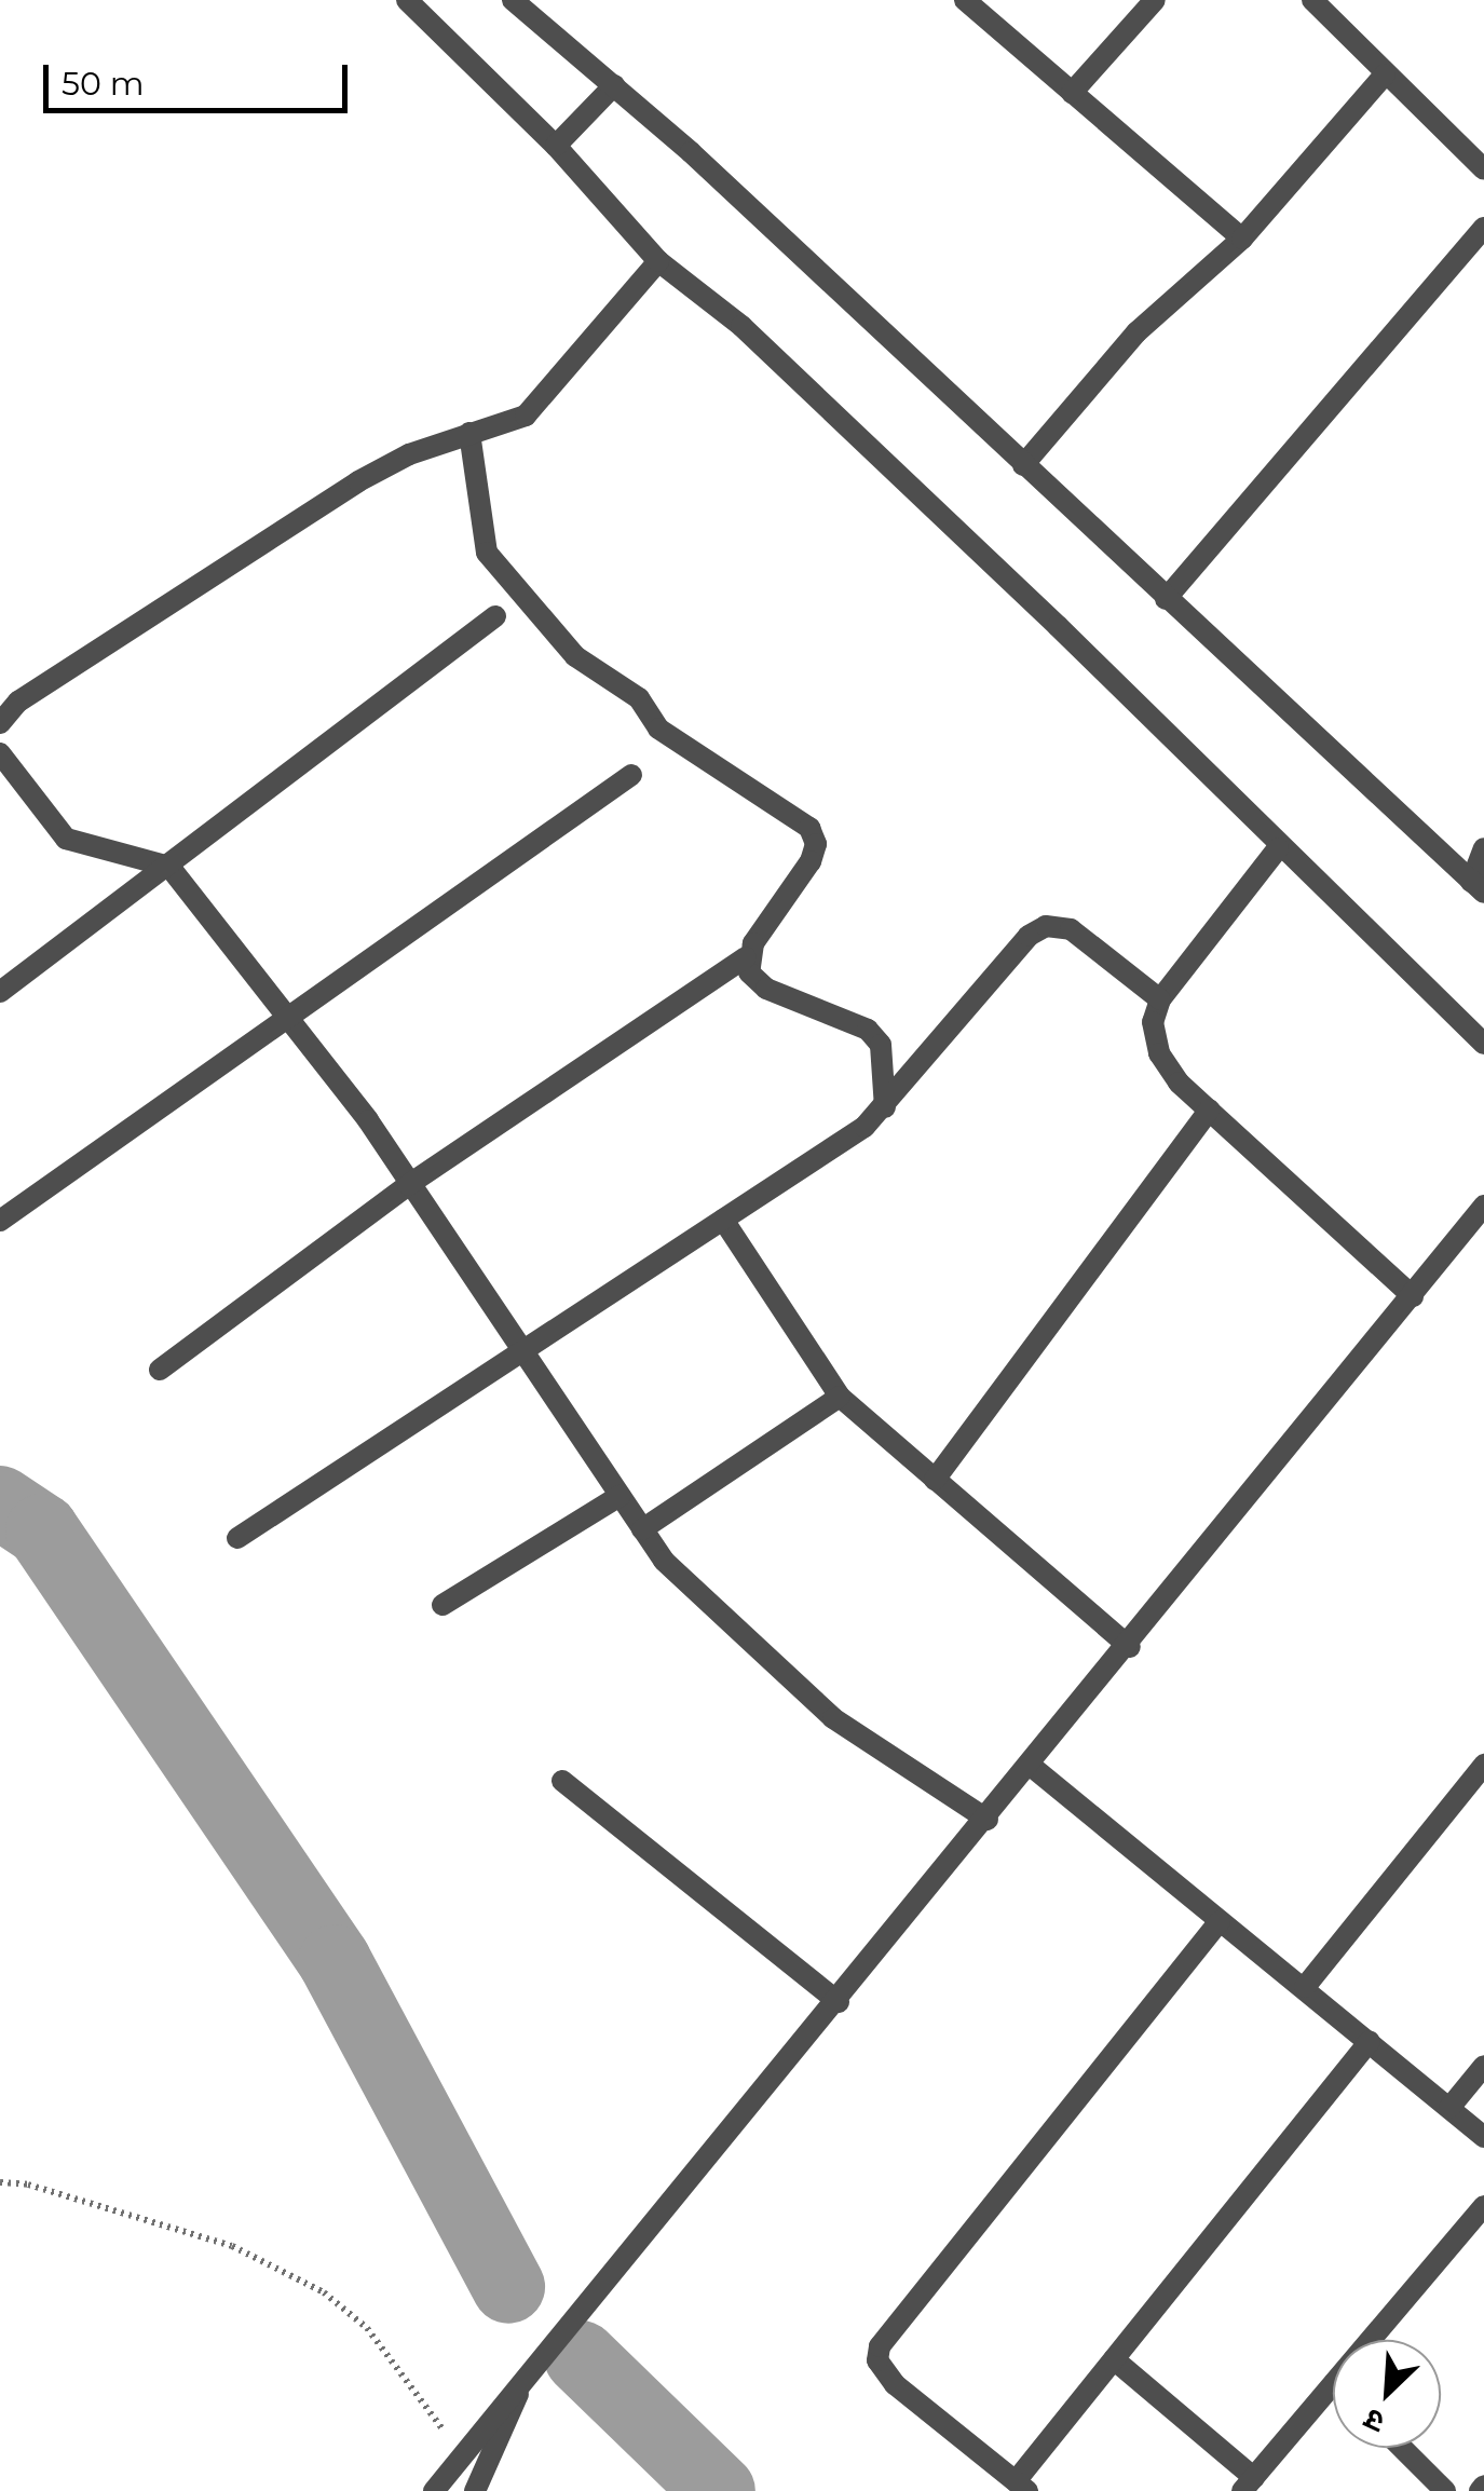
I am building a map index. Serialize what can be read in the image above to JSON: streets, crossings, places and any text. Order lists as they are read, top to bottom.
{
  "scale_bar": "50 m",
  "north": "bottom left"
}
